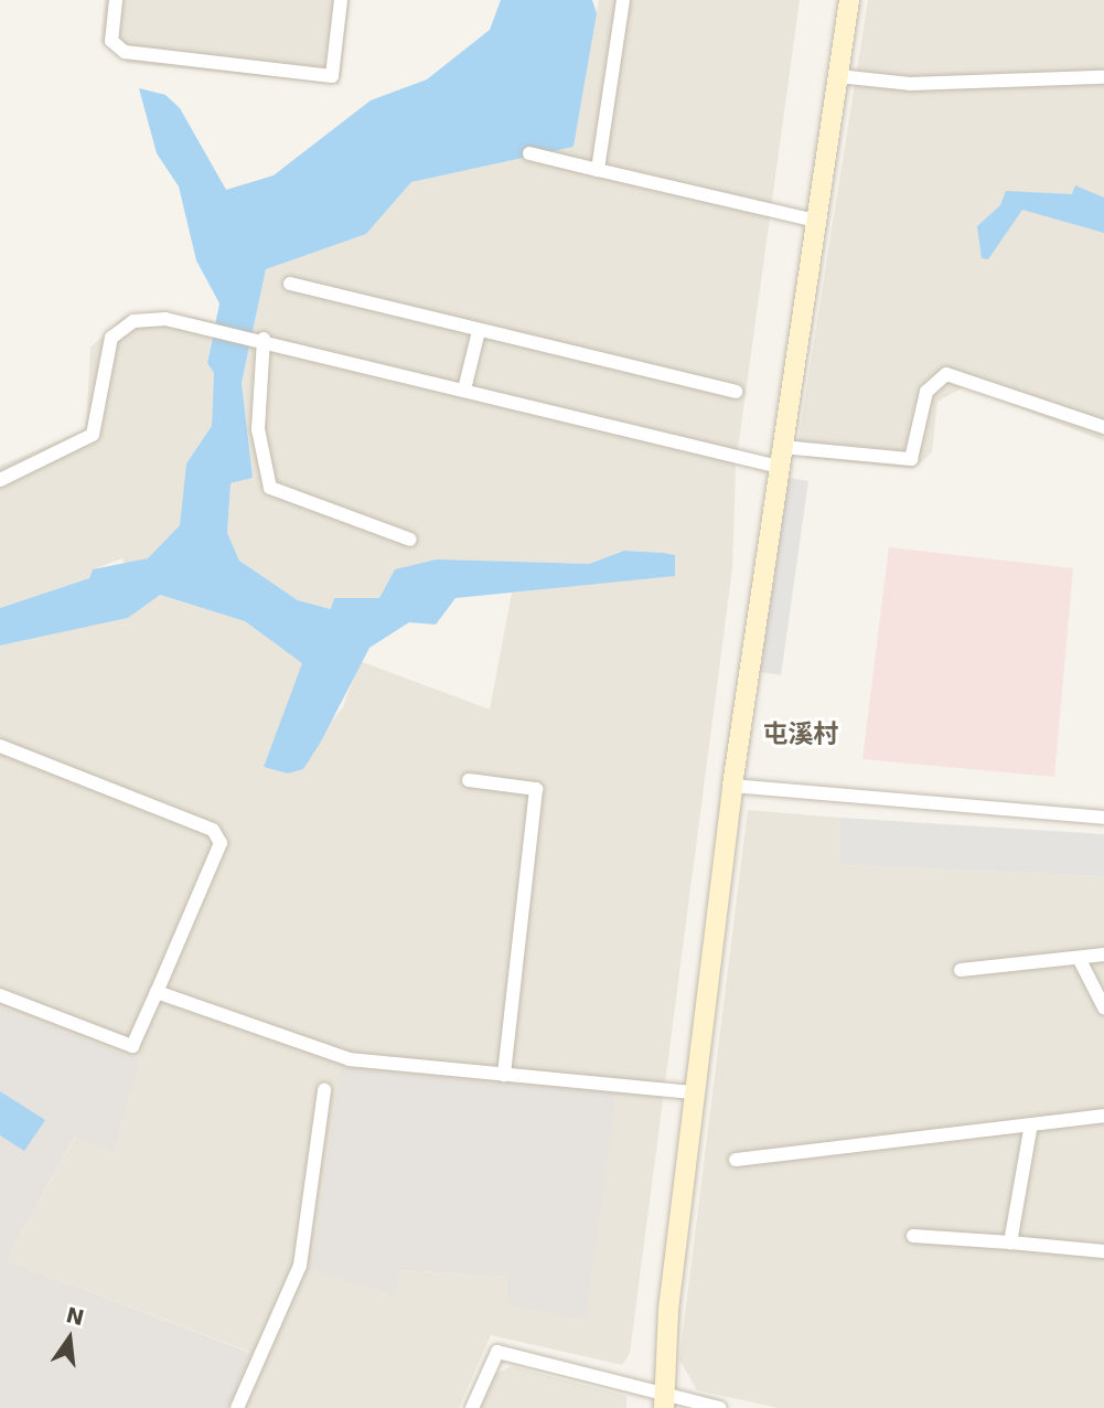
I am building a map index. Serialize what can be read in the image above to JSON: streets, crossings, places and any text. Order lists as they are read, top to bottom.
{
  "districts": ["屯溪村"],
  "north": "top"
}
